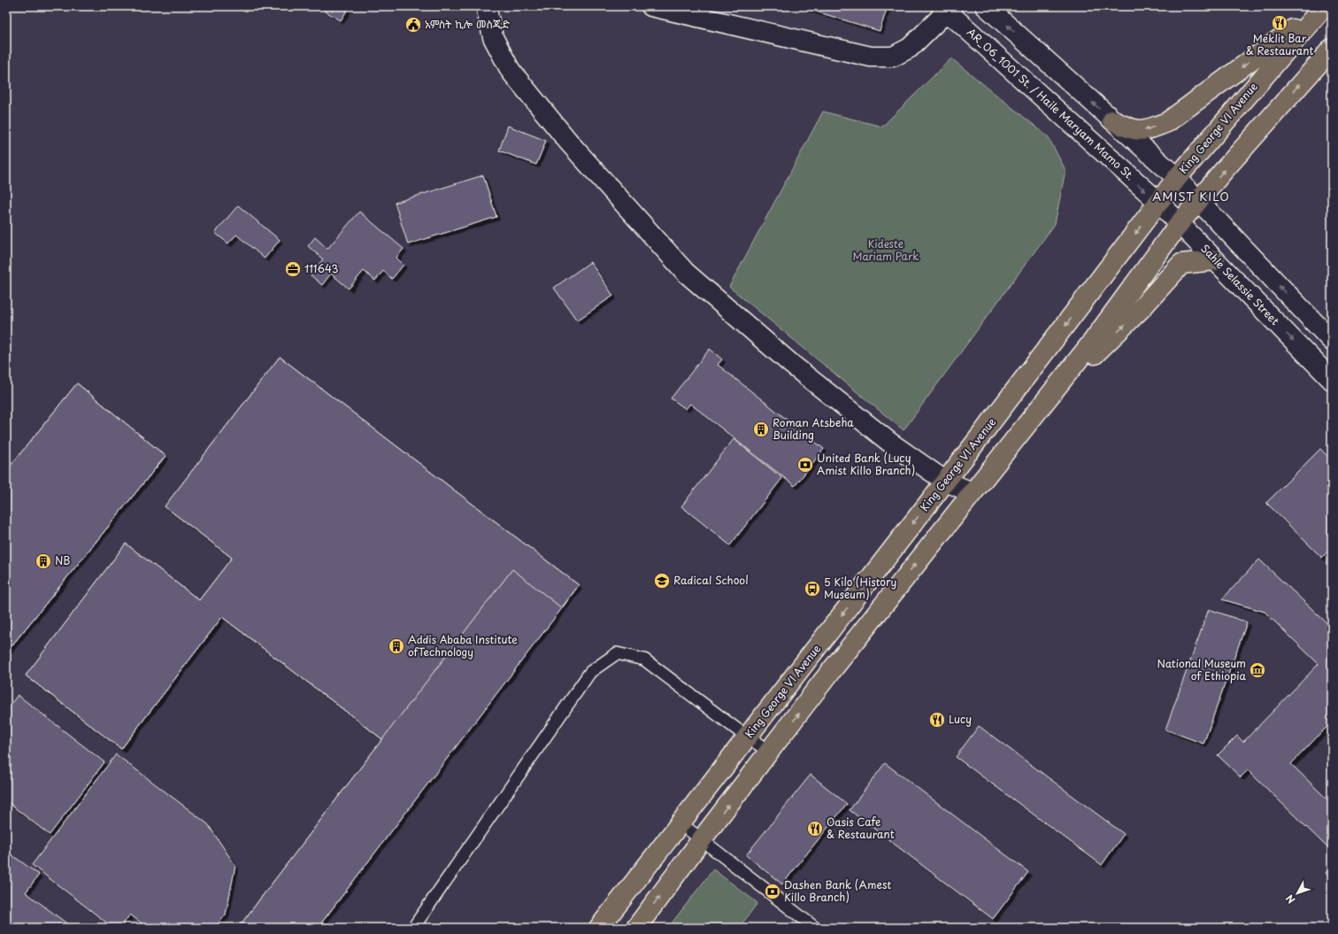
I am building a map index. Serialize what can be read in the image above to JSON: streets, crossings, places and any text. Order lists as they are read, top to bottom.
{
  "streets": {
    "main road": ["AR_06_1001 St. / Haile Maryam Mamo St.", "King George VI Avenue", "Sahle Selassie Street"]
  },
  "crossings": [
    ["AR_06_1001 St. / Haile Maryam Mamo St.", "King George VI Avenue"],
    ["AR_06_1001 St. / Haile Maryam Mamo St.", "Sahle Selassie Street"]
  ],
  "districts": ["AMIST KILO"],
  "parks": ["Kideste Mariam Park"],
  "places": {
    "restaurant": ["Meklit Bar & Restaurant", "Lucy", "Oasis Cafe & Restaurant"],
    "public building": ["አምስት ኪሎ መስጂድ"],
    "office": ["111643"],
    "building": ["Roman Atsbeha Building", "NB", "Addis Ababa Institute ofTechnology"],
    "bank": ["United Bank (Lucy Amist Killo Branch)", "Dashen Bank (Amest Killo Branch)"],
    "school or university": ["Radical School"],
    "bus stop": ["5 Kilo (History Museum)"],
    "museum": ["National Museum of Ethiopia"]
  },
  "north": "bottom left"
}
